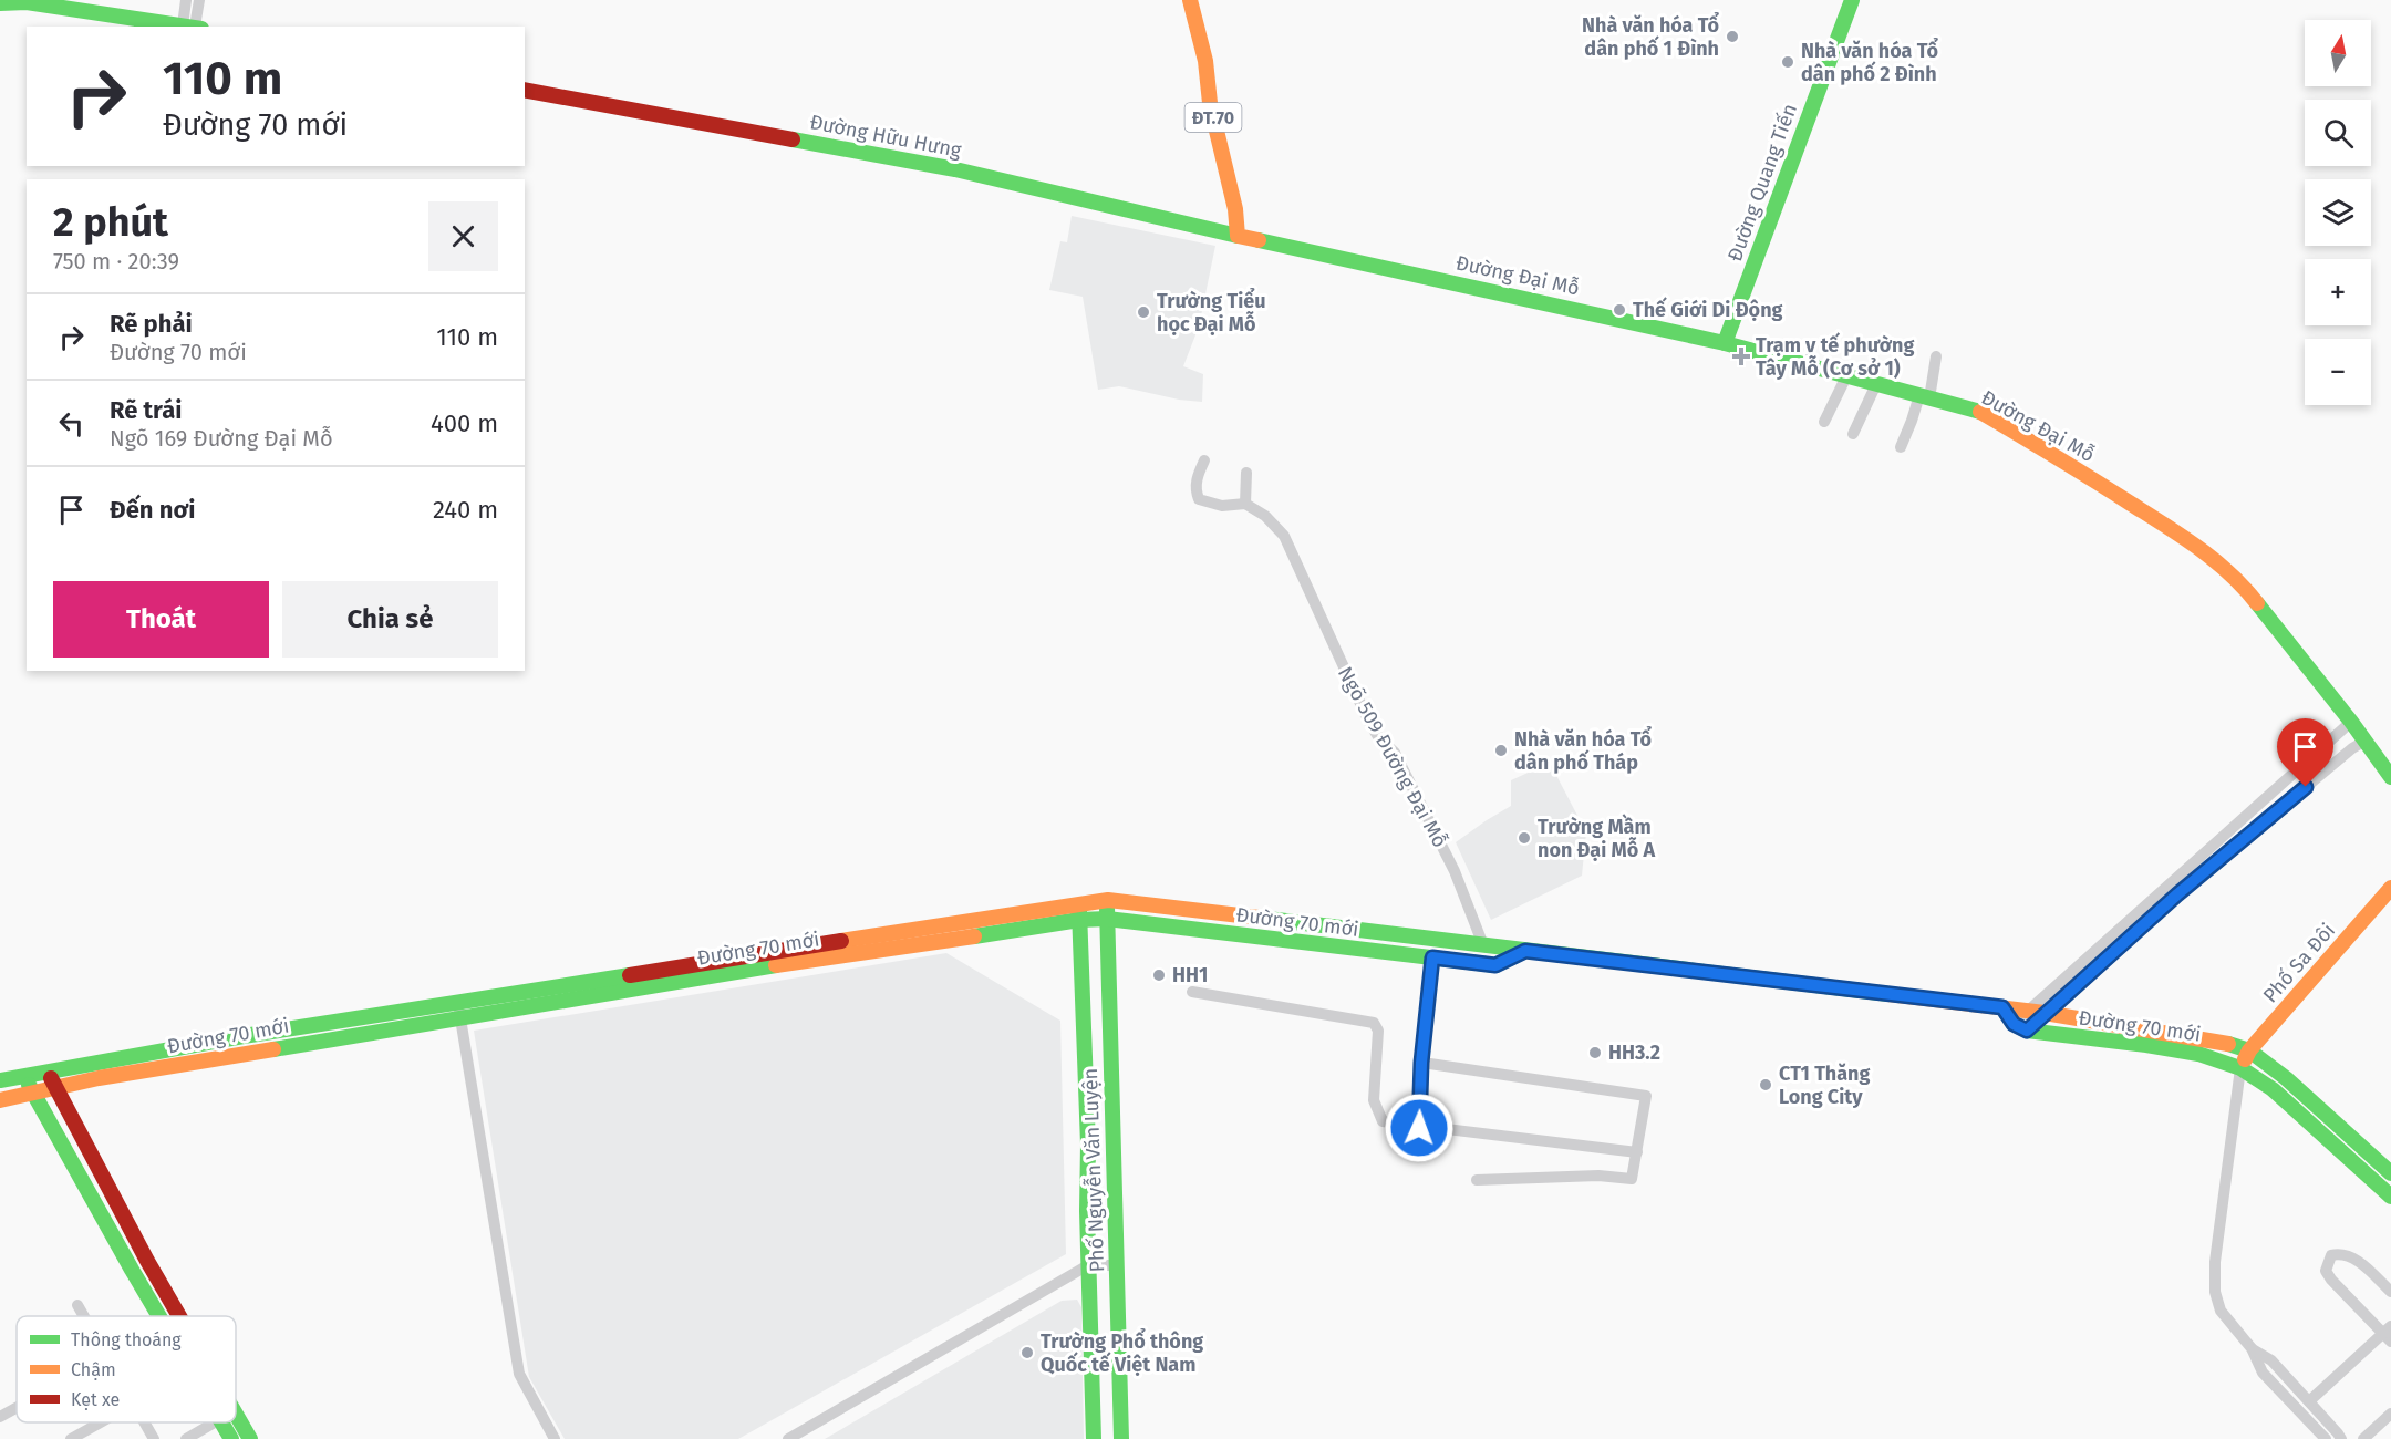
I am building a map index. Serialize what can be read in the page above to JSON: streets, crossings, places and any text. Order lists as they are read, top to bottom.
{
  "streets": {
    "street": [
      "ĐT.70",
      "Đường Hữu Hưng",
      "Đường Quang Tiến",
      "Đường Đại Mỗ",
      "Ngõ 509 Đường Đại Mỗ",
      "Đường 70 mới",
      "Phố Sa Đôi",
      "Phố Nguyễn Văn Luyện"
    ]
  },
  "crossings": [
    ["ĐT.70", "Đường Hữu Hưng"],
    ["ĐT.70", "Đường Đại Mỗ"],
    ["Đường Hữu Hưng", "Đường Đại Mỗ"],
    ["Đường Quang Tiến", "Đường Đại Mỗ"],
    ["Ngõ 509 Đường Đại Mỗ", "Đường 70 mới"],
    ["Đường 70 mới", "Phố Sa Đôi"],
    ["Đường 70 mới", "Phố Nguyễn Văn Luyện"]
  ],
  "places": {
    "other": [
      "Nhà văn hóa Tổ dân phố 1 Đình",
      "Nhà văn hóa Tổ dân phố 2 Đình",
      "Thế Giới Di Động",
      "Trường Tiểu học Đại Mỗ",
      "Nhà văn hóa Tổ dân phố Tháp",
      "Trường Mầm non Đại Mỗ A",
      "HH1",
      "HH3.2",
      "CT1 Thăng Long City",
      "Trường Phổ thông Quốc tế Việt Nam"
    ],
    "health": ["Trạm y tế phường Tây Mỗ (Cơ sở 1)"]
  },
  "legend": ["Thông thoáng", "Chậm", "Kẹt xe"],
  "north": "top",
  "page": {
    "map_buttons": ["+", "−"],
    "turn": ["110 m", "Đường 70 mới"],
    "heading": ["2 phút", "750 m · 20:39"],
    "list": [
      {
        "name": "Rẽ phải",
        "note": "Đường 70 mới",
        "value": "110 m"
      },
      {
        "name": "Rẽ trái",
        "note": "Ngõ 169 Đường Đại Mỗ",
        "value": "400 m"
      },
      {
        "name": "Đến nơi",
        "value": "240 m"
      }
    ],
    "buttons": ["Thoát", "Chia sẻ"]
  }
}
